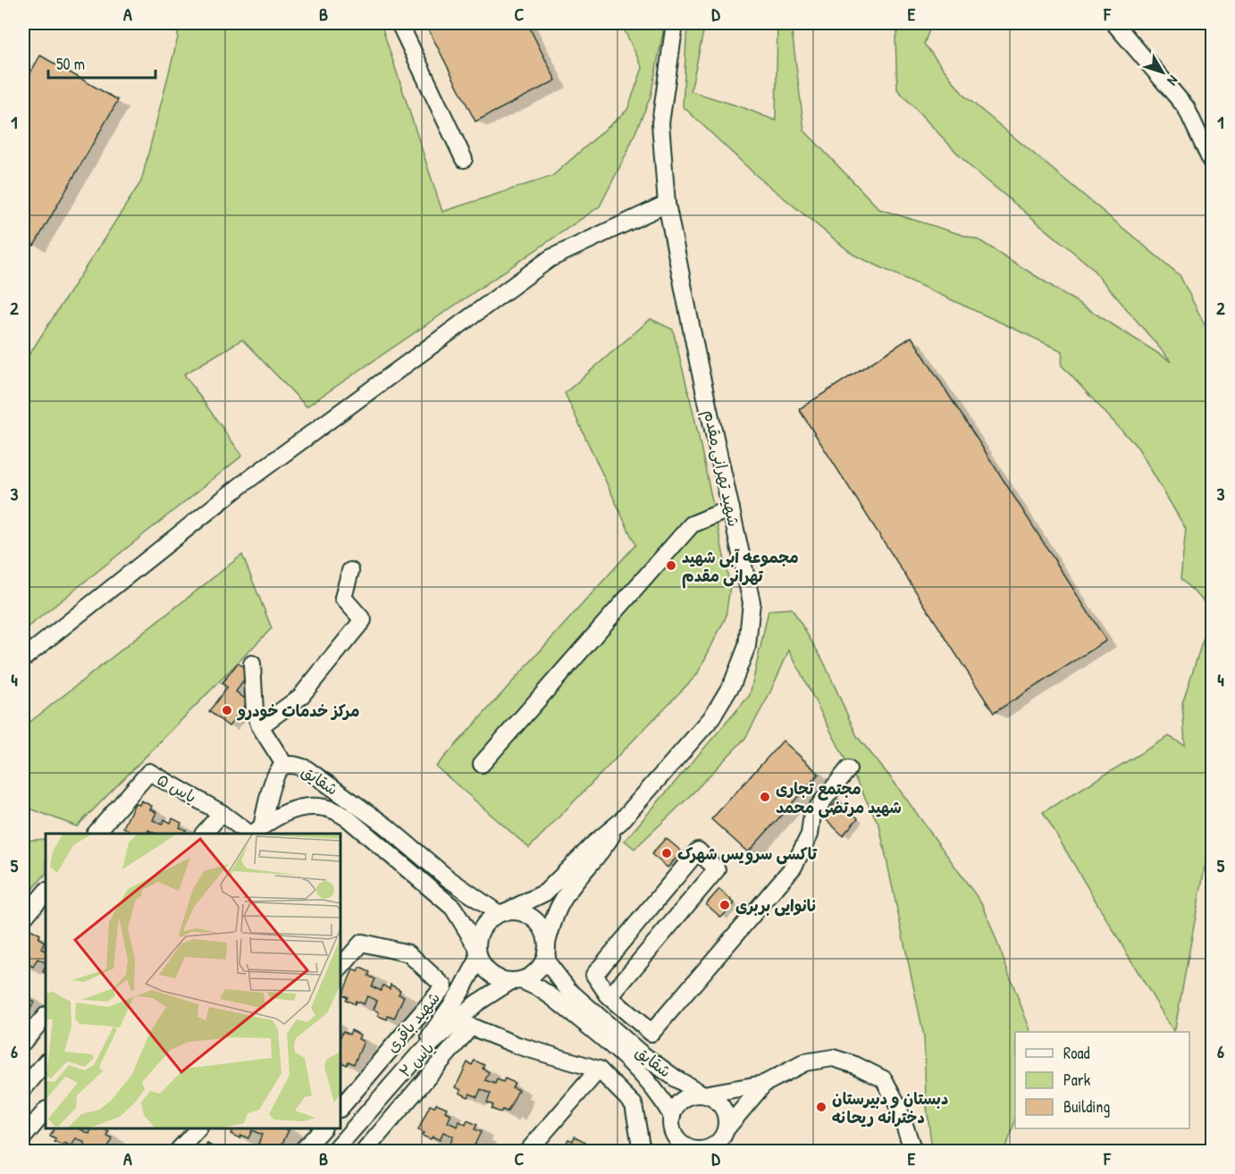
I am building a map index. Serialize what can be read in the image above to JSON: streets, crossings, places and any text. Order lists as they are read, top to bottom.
{
  "streets": {
    "street": [
      "شهید تهرانی مقدم",
      "شقایق",
      "یاس ۵",
      "شهید باقری",
      "یاس ۲"
    ]
  },
  "crossings": [
    ["شهید تهرانی مقدم", "شقایق"],
    ["شقایق", "یاس ۵"]
  ],
  "places": [
    "مجموعه آبی شهید تهرانی مقدم",
    "مرکز خدمات خودرو",
    "مجتمع تجاری شهید مرتضی محمد",
    "تاکسی سرویس شهرک",
    "نانوایی بربری",
    "دبستان و دبیرستان دخترانه ریحانه"
  ],
  "legend": ["Road", "Park", "Building"],
  "scale_bar": "50 m",
  "north": "bottom right",
  "grid": {
    "columns": [
      "A",
      "B",
      "C",
      "D",
      "E",
      "F"
    ],
    "rows": [
      "1",
      "2",
      "3",
      "4",
      "5",
      "6"
    ]
  }
}
